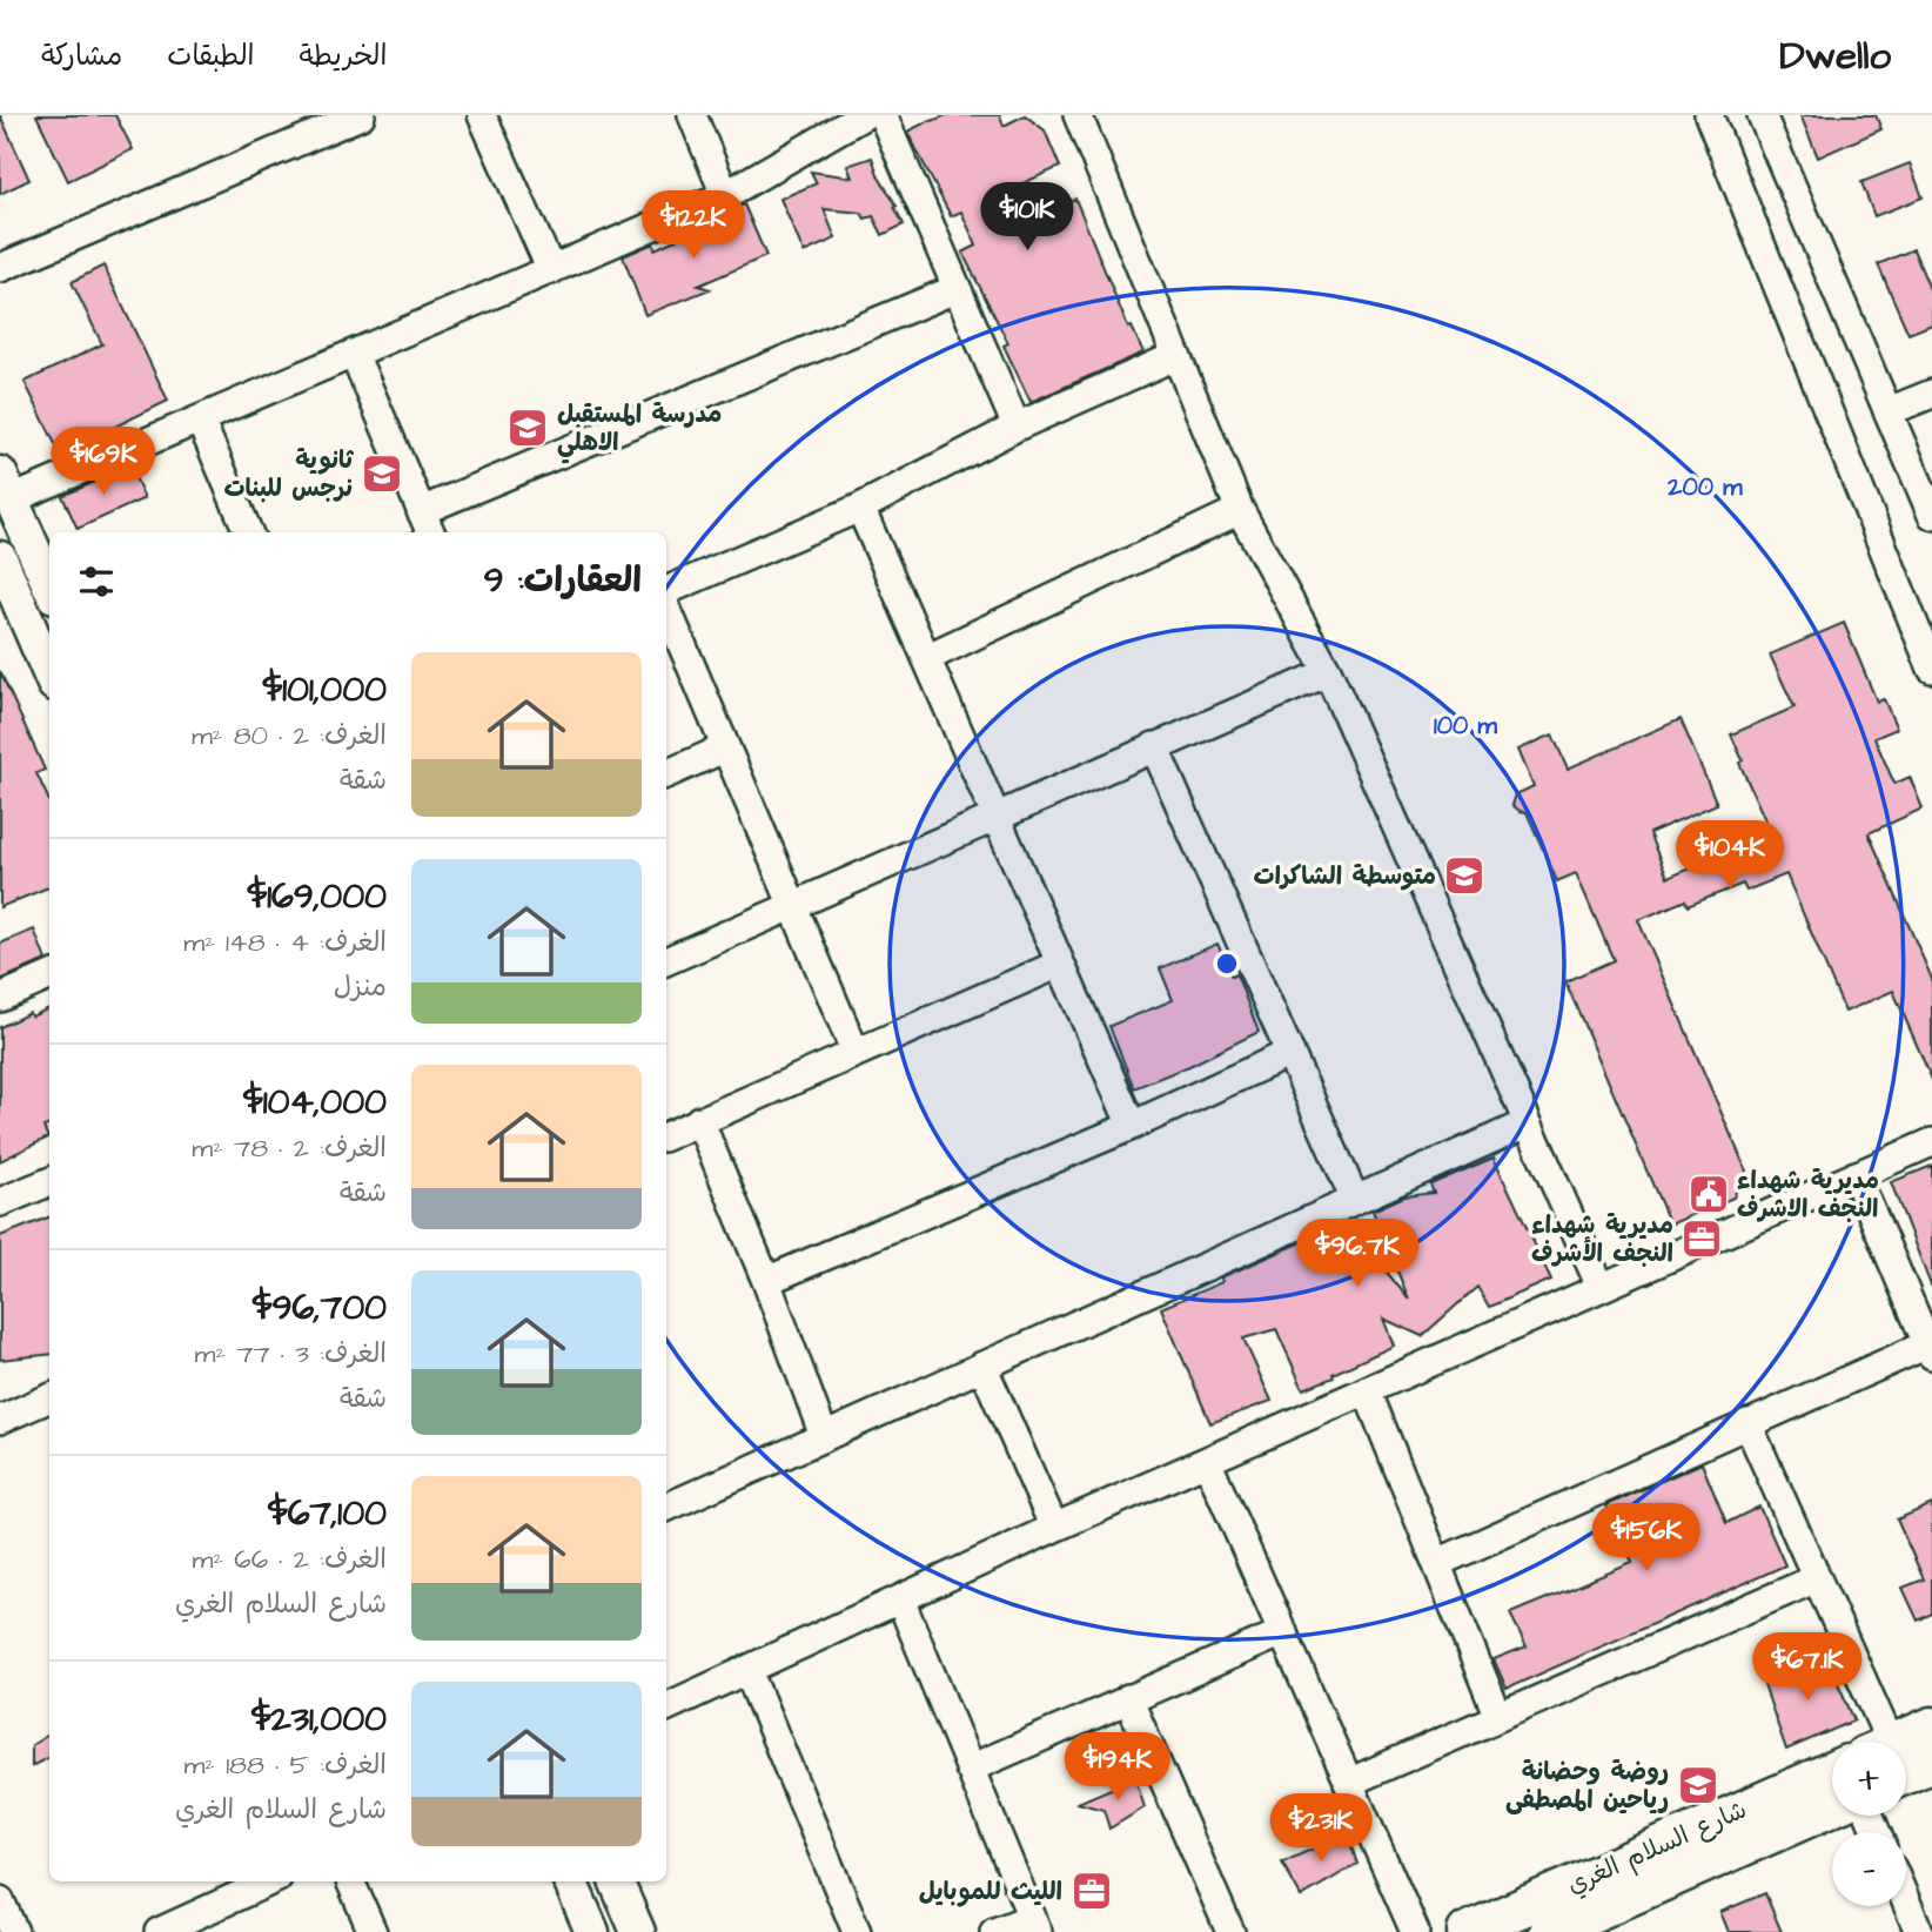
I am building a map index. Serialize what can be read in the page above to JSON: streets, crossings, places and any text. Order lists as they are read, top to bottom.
{
  "streets": {
    "main road": ["شارع السلام الغري"]
  },
  "places": {
    "school or university": [
      "مدرسة المستقبل الاهلي",
      "ثانوية نرجس للبنات",
      "متوسطة الشاكرات",
      "روضة وحضانة رياحين المصطفى"
    ],
    "public building": ["مديرية شهداء النجف الاشرف"],
    "office": ["مديرية شهداء النجف الأشرف", "الليث للموبايل"]
  },
  "page": {
    "header": "Dwello",
    "nav": ["الخريطة", "الطبقات", "مشاركة"],
    "price": [
      "$101K",
      "$122K",
      "$169K",
      "$104K",
      "$96.7K",
      "$156K",
      "$67.1K",
      "$194K",
      "$231K"
    ],
    "heading": "العقارات: 9",
    "list": [
      {
        "name": "$101,000",
        "note": "الغرف: 2 · 80 m² · شقة"
      },
      {
        "name": "$169,000",
        "note": "الغرف: 4 · 148 m² · منزل"
      },
      {
        "name": "$104,000",
        "note": "الغرف: 2 · 78 m² · شقة"
      },
      {
        "name": "$96,700",
        "note": "الغرف: 3 · 77 m² · شقة"
      },
      {
        "name": "$67,100",
        "note": "الغرف: 2 · 66 m² · شارع السلام الغري"
      },
      {
        "name": "$231,000",
        "note": "الغرف: 5 · 188 m² · شارع السلام الغري"
      }
    ],
    "map_buttons": ["+", "−"]
  },
  "rings": ["200 m", "100 m"]
}
